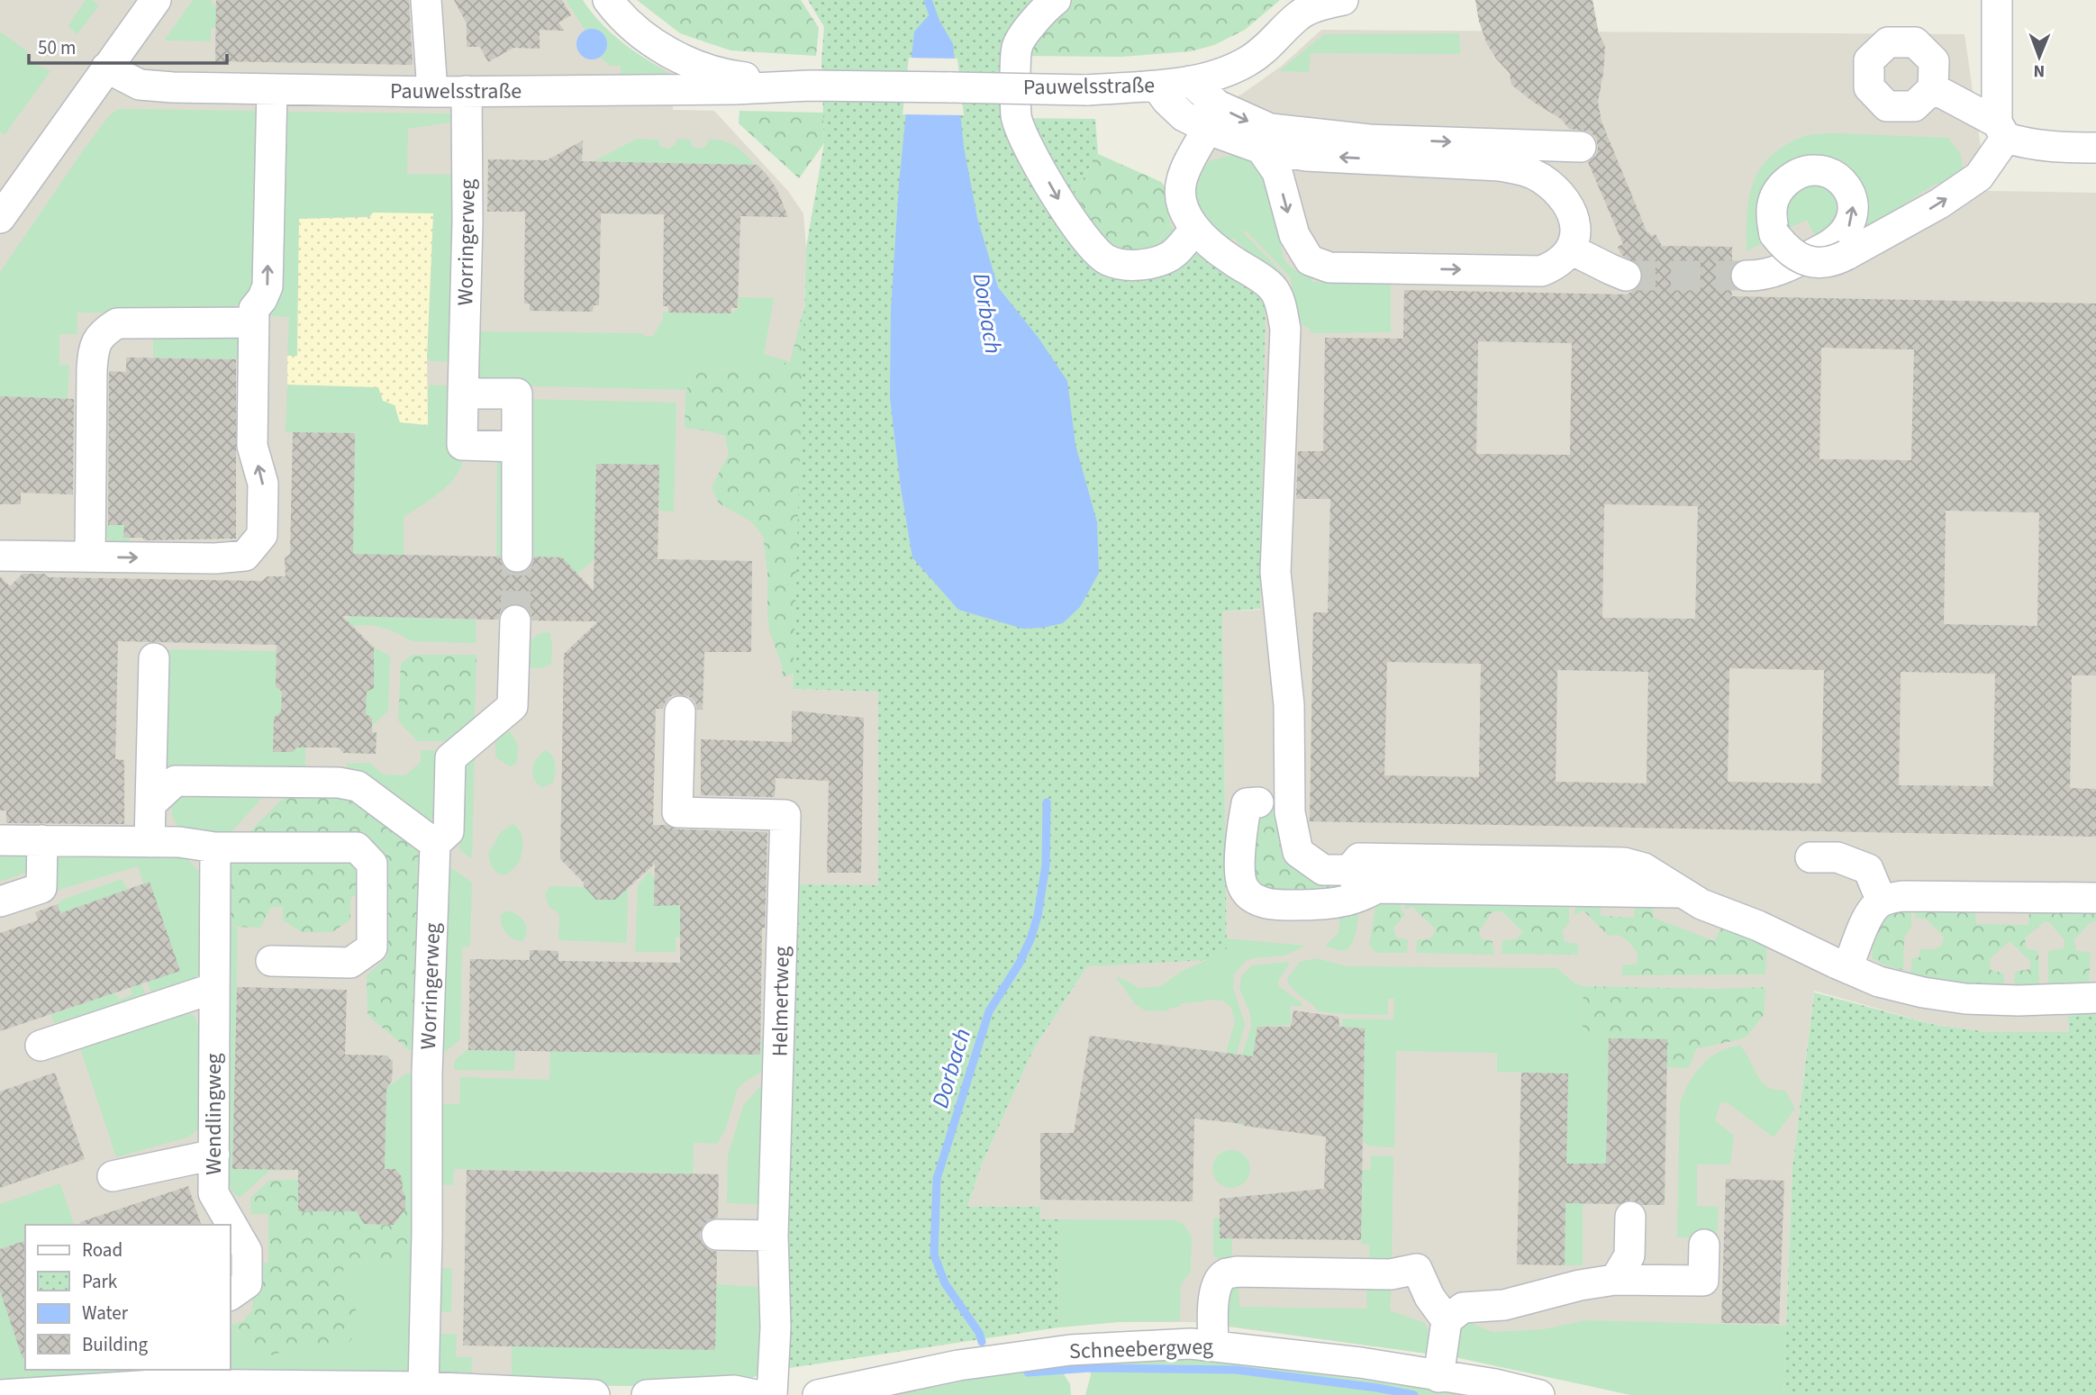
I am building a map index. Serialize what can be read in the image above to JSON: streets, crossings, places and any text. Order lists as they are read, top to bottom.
{
  "streets": {
    "street": [
      "Pauwelsstraße",
      "Worringerweg",
      "Helmertweg",
      "Wendlingweg",
      "Schneebergweg"
    ]
  },
  "crossings": [
    ["Pauwelsstraße", "Worringerweg"]
  ],
  "water": ["Dorbach"],
  "legend": [
    "Road",
    "Park",
    "Water",
    "Building"
  ],
  "scale_bar": "50 m",
  "north": "bottom"
}
